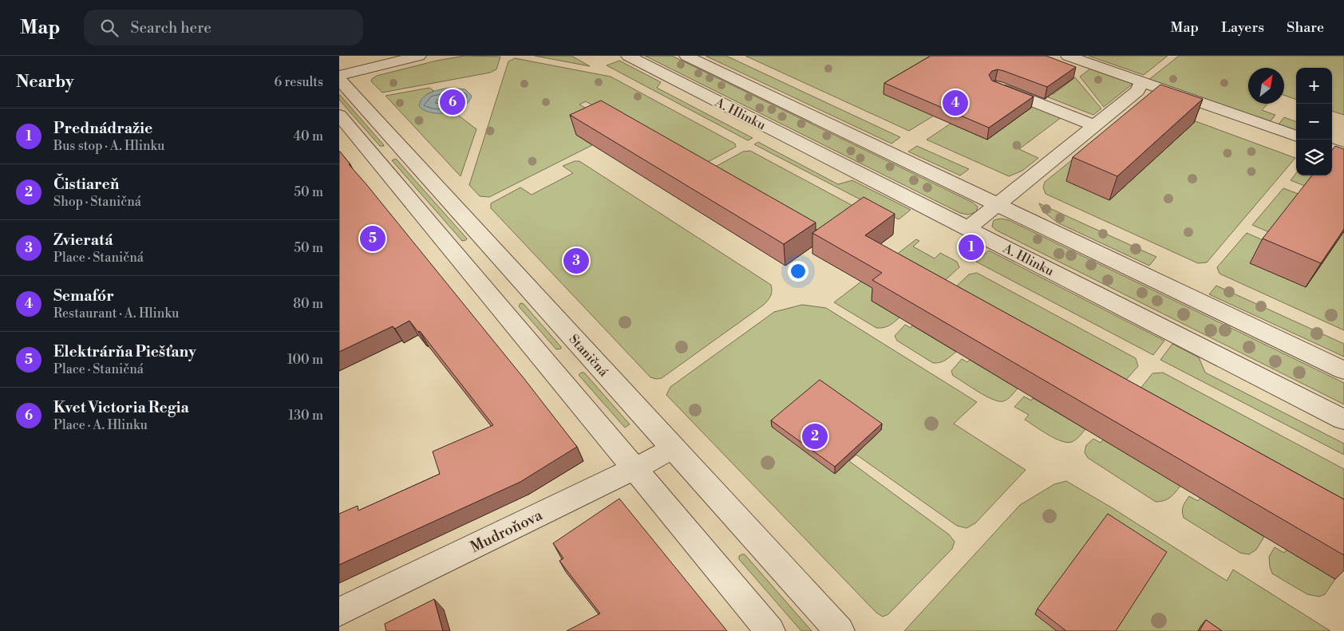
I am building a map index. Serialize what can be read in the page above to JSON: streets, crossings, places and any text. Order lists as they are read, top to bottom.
{
  "streets": {
    "street": ["A. Hlinku", "Staničná", "Mudroňova"]
  },
  "crossings": [
    ["Staničná", "Mudroňova"]
  ],
  "north": "top right",
  "page": {
    "header": "Map",
    "search": "Search here",
    "nav": ["Map", "Layers", "Share"],
    "heading": ["Nearby", "6 results"],
    "map_buttons": ["+", "−"],
    "pins": [
      "6",
      "4",
      "5",
      "1",
      "3",
      "2"
    ],
    "list": [
      {
        "mark": "1",
        "name": "Prednádražie",
        "note": "Bus stop · A. Hlinku",
        "value": "40 m"
      },
      {
        "mark": "2",
        "name": "Čistiareň",
        "note": "Shop · Staničná",
        "value": "50 m"
      },
      {
        "mark": "3",
        "name": "Zvieratá",
        "note": "Place · Staničná",
        "value": "50 m"
      },
      {
        "mark": "4",
        "name": "Semafór",
        "note": "Restaurant · A. Hlinku",
        "value": "80 m"
      },
      {
        "mark": "5",
        "name": "Elektrárňa Piešťany",
        "note": "Place · Staničná",
        "value": "100 m"
      },
      {
        "mark": "6",
        "name": "Kvet Victoria Regia",
        "note": "Place · A. Hlinku",
        "value": "130 m"
      }
    ]
  }
}
